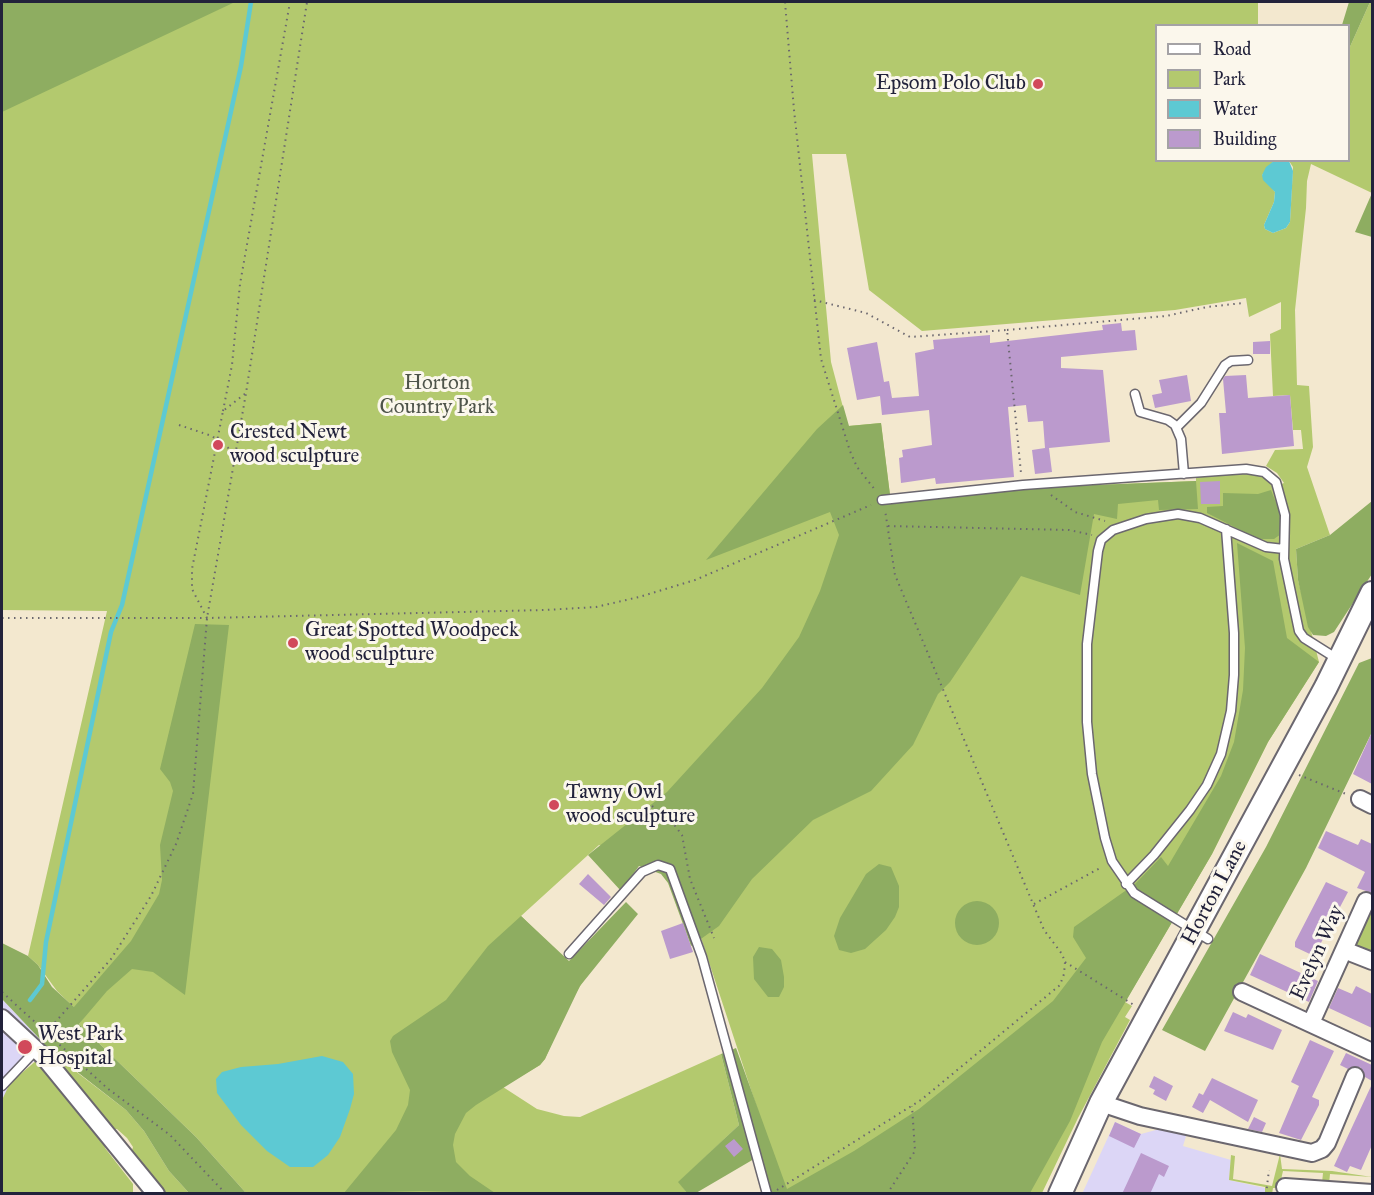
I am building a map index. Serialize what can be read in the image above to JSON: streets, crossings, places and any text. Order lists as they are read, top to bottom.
{
  "streets": {
    "street": ["Horton Lane", "Evelyn Way"]
  },
  "parks": ["Horton Country Park"],
  "places": [
    "Epsom Polo Club",
    "Crested Newt wood sculpture",
    "Great Spotted Woodpeck wood sculpture",
    "Tawny Owl wood sculpture",
    "West Park Hospital"
  ],
  "legend": [
    "Road",
    "Park",
    "Water",
    "Building"
  ]
}
